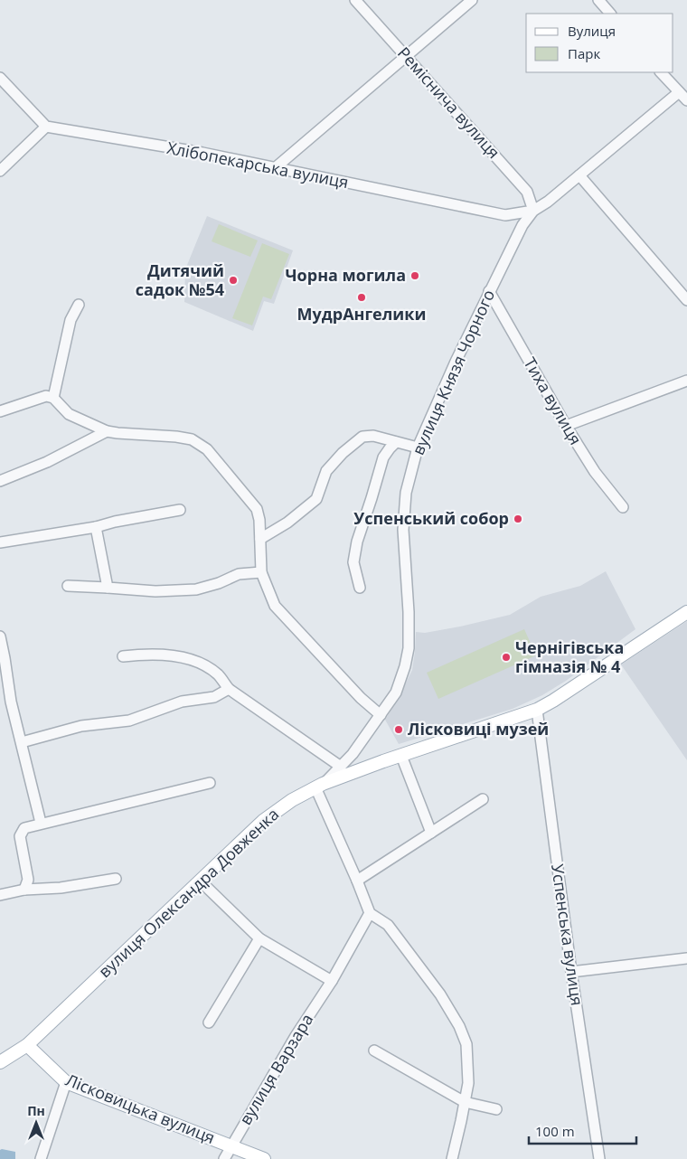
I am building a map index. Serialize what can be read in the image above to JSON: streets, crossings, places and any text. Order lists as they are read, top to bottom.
{
  "streets": {
    "main road": ["вулиця Олександра Довженка", "Лісковицька вулиця"],
    "street": [
      "Реміснича вулиця",
      "Хлібопекарська вулиця",
      "вулиця Князя Чорного",
      "Тиха вулиця",
      "Успенська вулиця",
      "вулиця Варзара"
    ]
  },
  "crossings": [
    ["Реміснича вулиця", "Хлібопекарська вулиця"],
    ["Реміснича вулиця", "вулиця Князя Чорного"],
    ["Хлібопекарська вулиця", "вулиця Князя Чорного"],
    ["вулиця Князя Чорного", "Тиха вулиця"],
    ["вулиця Князя Чорного", "вулиця Олександра Довженка"],
    ["вулиця Олександра Довженка", "Успенська вулиця"],
    ["вулиця Олександра Довженка", "Лісковицька вулиця"],
    ["вулиця Варзара", "Лісковицька вулиця"]
  ],
  "places": [
    "Чорна могила",
    "Дитячий садок №54",
    "МудрАнгелики",
    "Успенський собор",
    "Чернігівська гімназія № 4",
    "Лісковиці музей"
  ],
  "legend": ["Вулиця", "Парк"],
  "scale_bar": "100 m",
  "north": "top"
}
